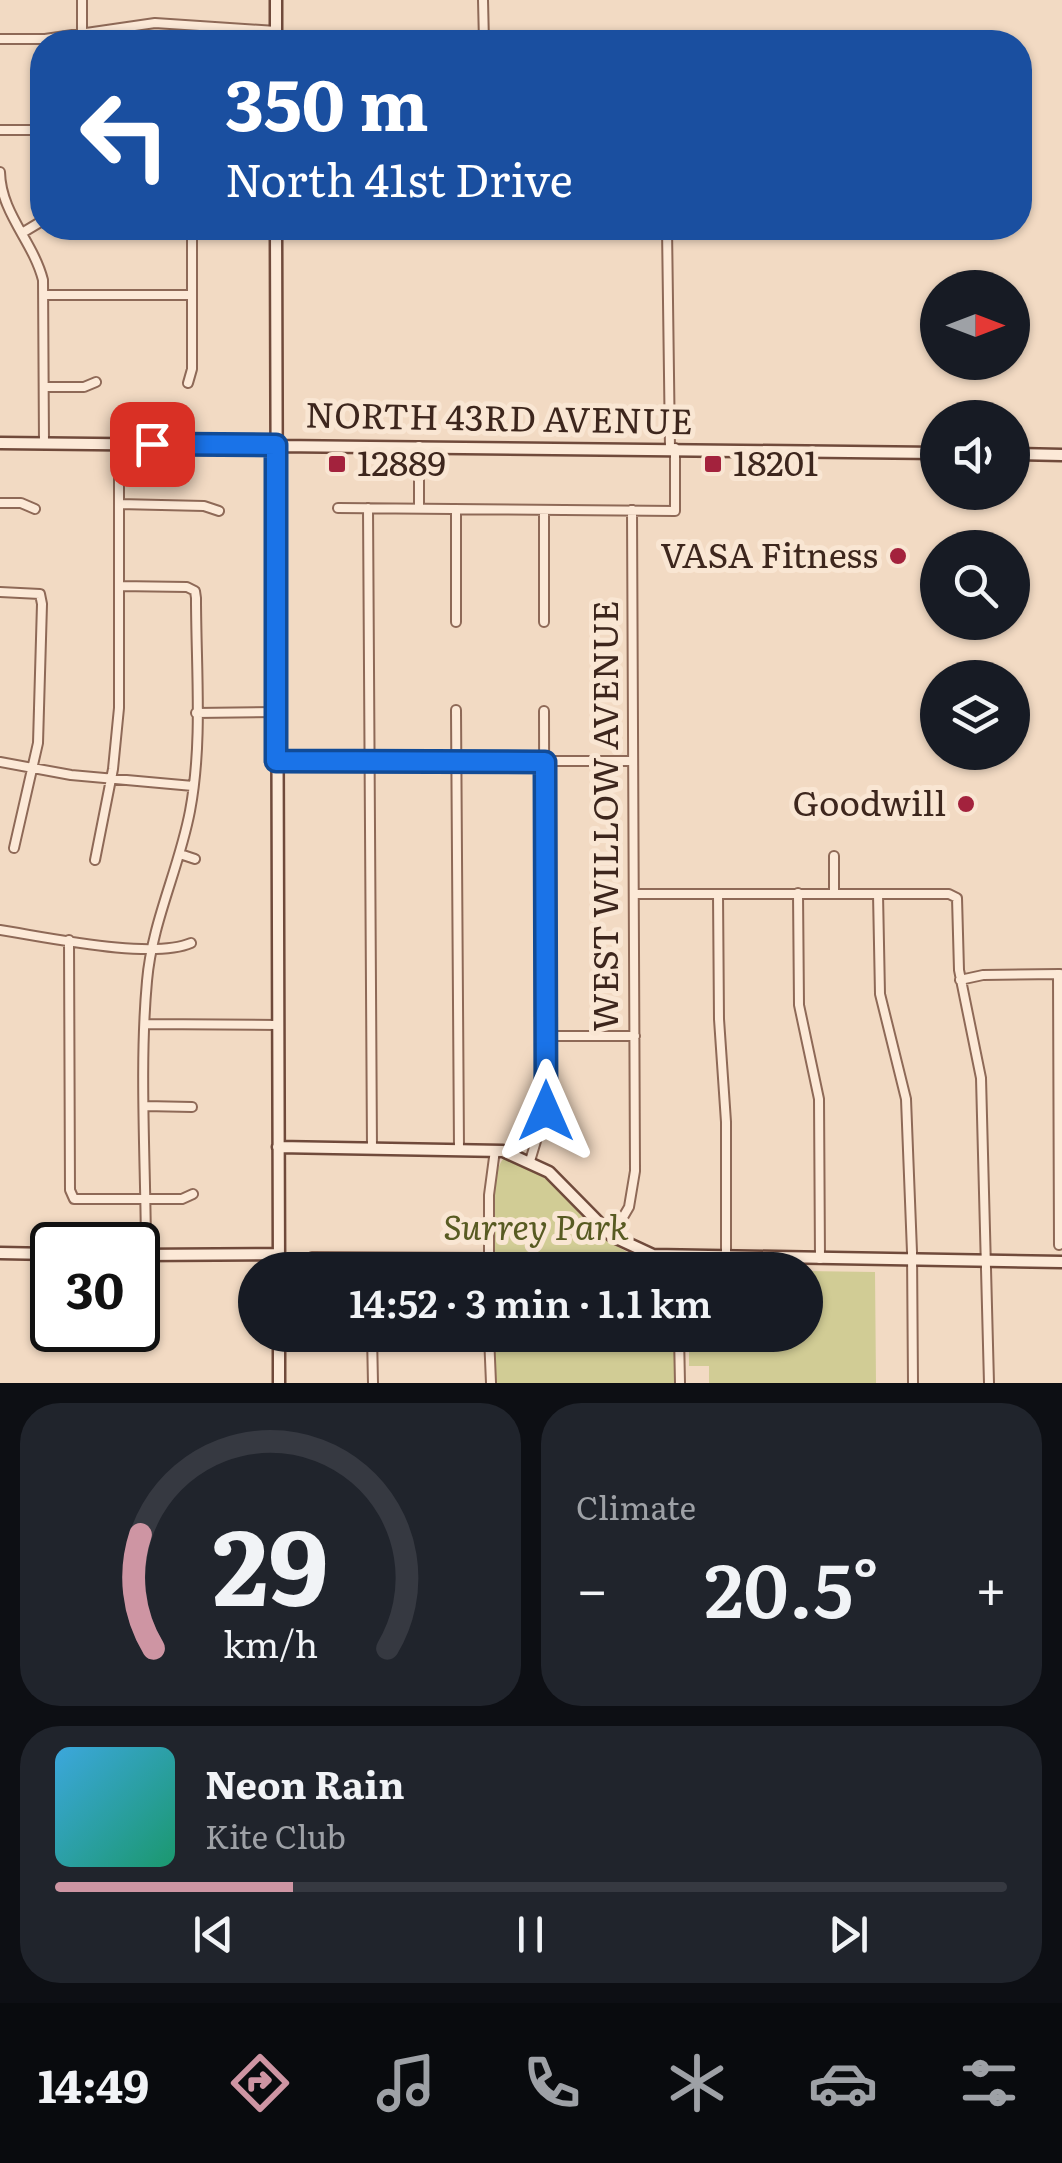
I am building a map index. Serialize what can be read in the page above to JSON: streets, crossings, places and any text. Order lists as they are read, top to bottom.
{
  "streets": {
    "street": ["NORTH 43RD AVENUE", "WEST WILLOW AVENUE"]
  },
  "parks": ["Surrey Park"],
  "places": {
    "transit": ["12889", "18201"],
    "other": ["VASA Fitness", "Goodwill"]
  },
  "north": "right",
  "page": {
    "turn": ["350 m", "North 41st Drive"],
    "limit": "30",
    "trip": "14:52 · 3 min · 1.1 km",
    "tile": "Climate",
    "heat": ["−", "20.5°", "+"],
    "song": ["Neon Rain", "Kite Club"],
    "tabs": "14:49",
    "gauge": ["29", "km/h"]
  }
}
